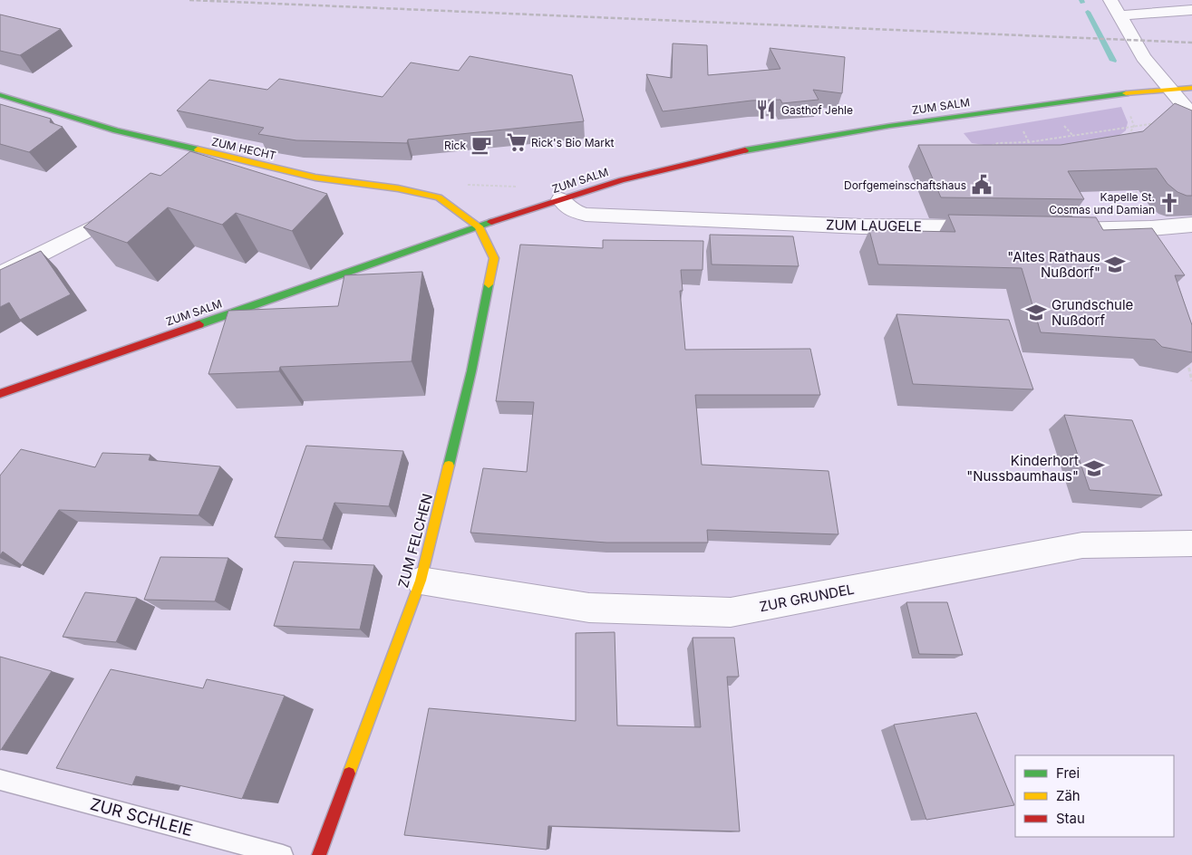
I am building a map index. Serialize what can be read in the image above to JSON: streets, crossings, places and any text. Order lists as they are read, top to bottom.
{
  "streets": {
    "street": [
      "ZUM SALM",
      "ZUM HECHT",
      "ZUM LAUGELE",
      "ZUM FELCHEN",
      "ZUR GRUNDEL"
    ],
    "lane": ["ZUR SCHLEIE"]
  },
  "crossings": [
    ["ZUM SALM", "ZUM HECHT"],
    ["ZUM SALM", "ZUM LAUGELE"],
    ["ZUM SALM", "ZUM FELCHEN"],
    ["ZUM HECHT", "ZUM FELCHEN"],
    ["ZUM FELCHEN", "ZUR GRUNDEL"]
  ],
  "places": {
    "restaurant": ["Gasthof Jehle"],
    "supermarket": ["Rick's Bio Markt"],
    "cafe": ["Rick"],
    "public building": ["Dorfgemeinschaftshaus"],
    "church": ["Kapelle St. Cosmas und Damian"],
    "school or university": ["\"Altes Rathaus Nußdorf\"", "Grundschule Nußdorf", "Kinderhort \"Nussbaumhaus\""]
  },
  "legend": ["Frei", "Zäh", "Stau"]
}
